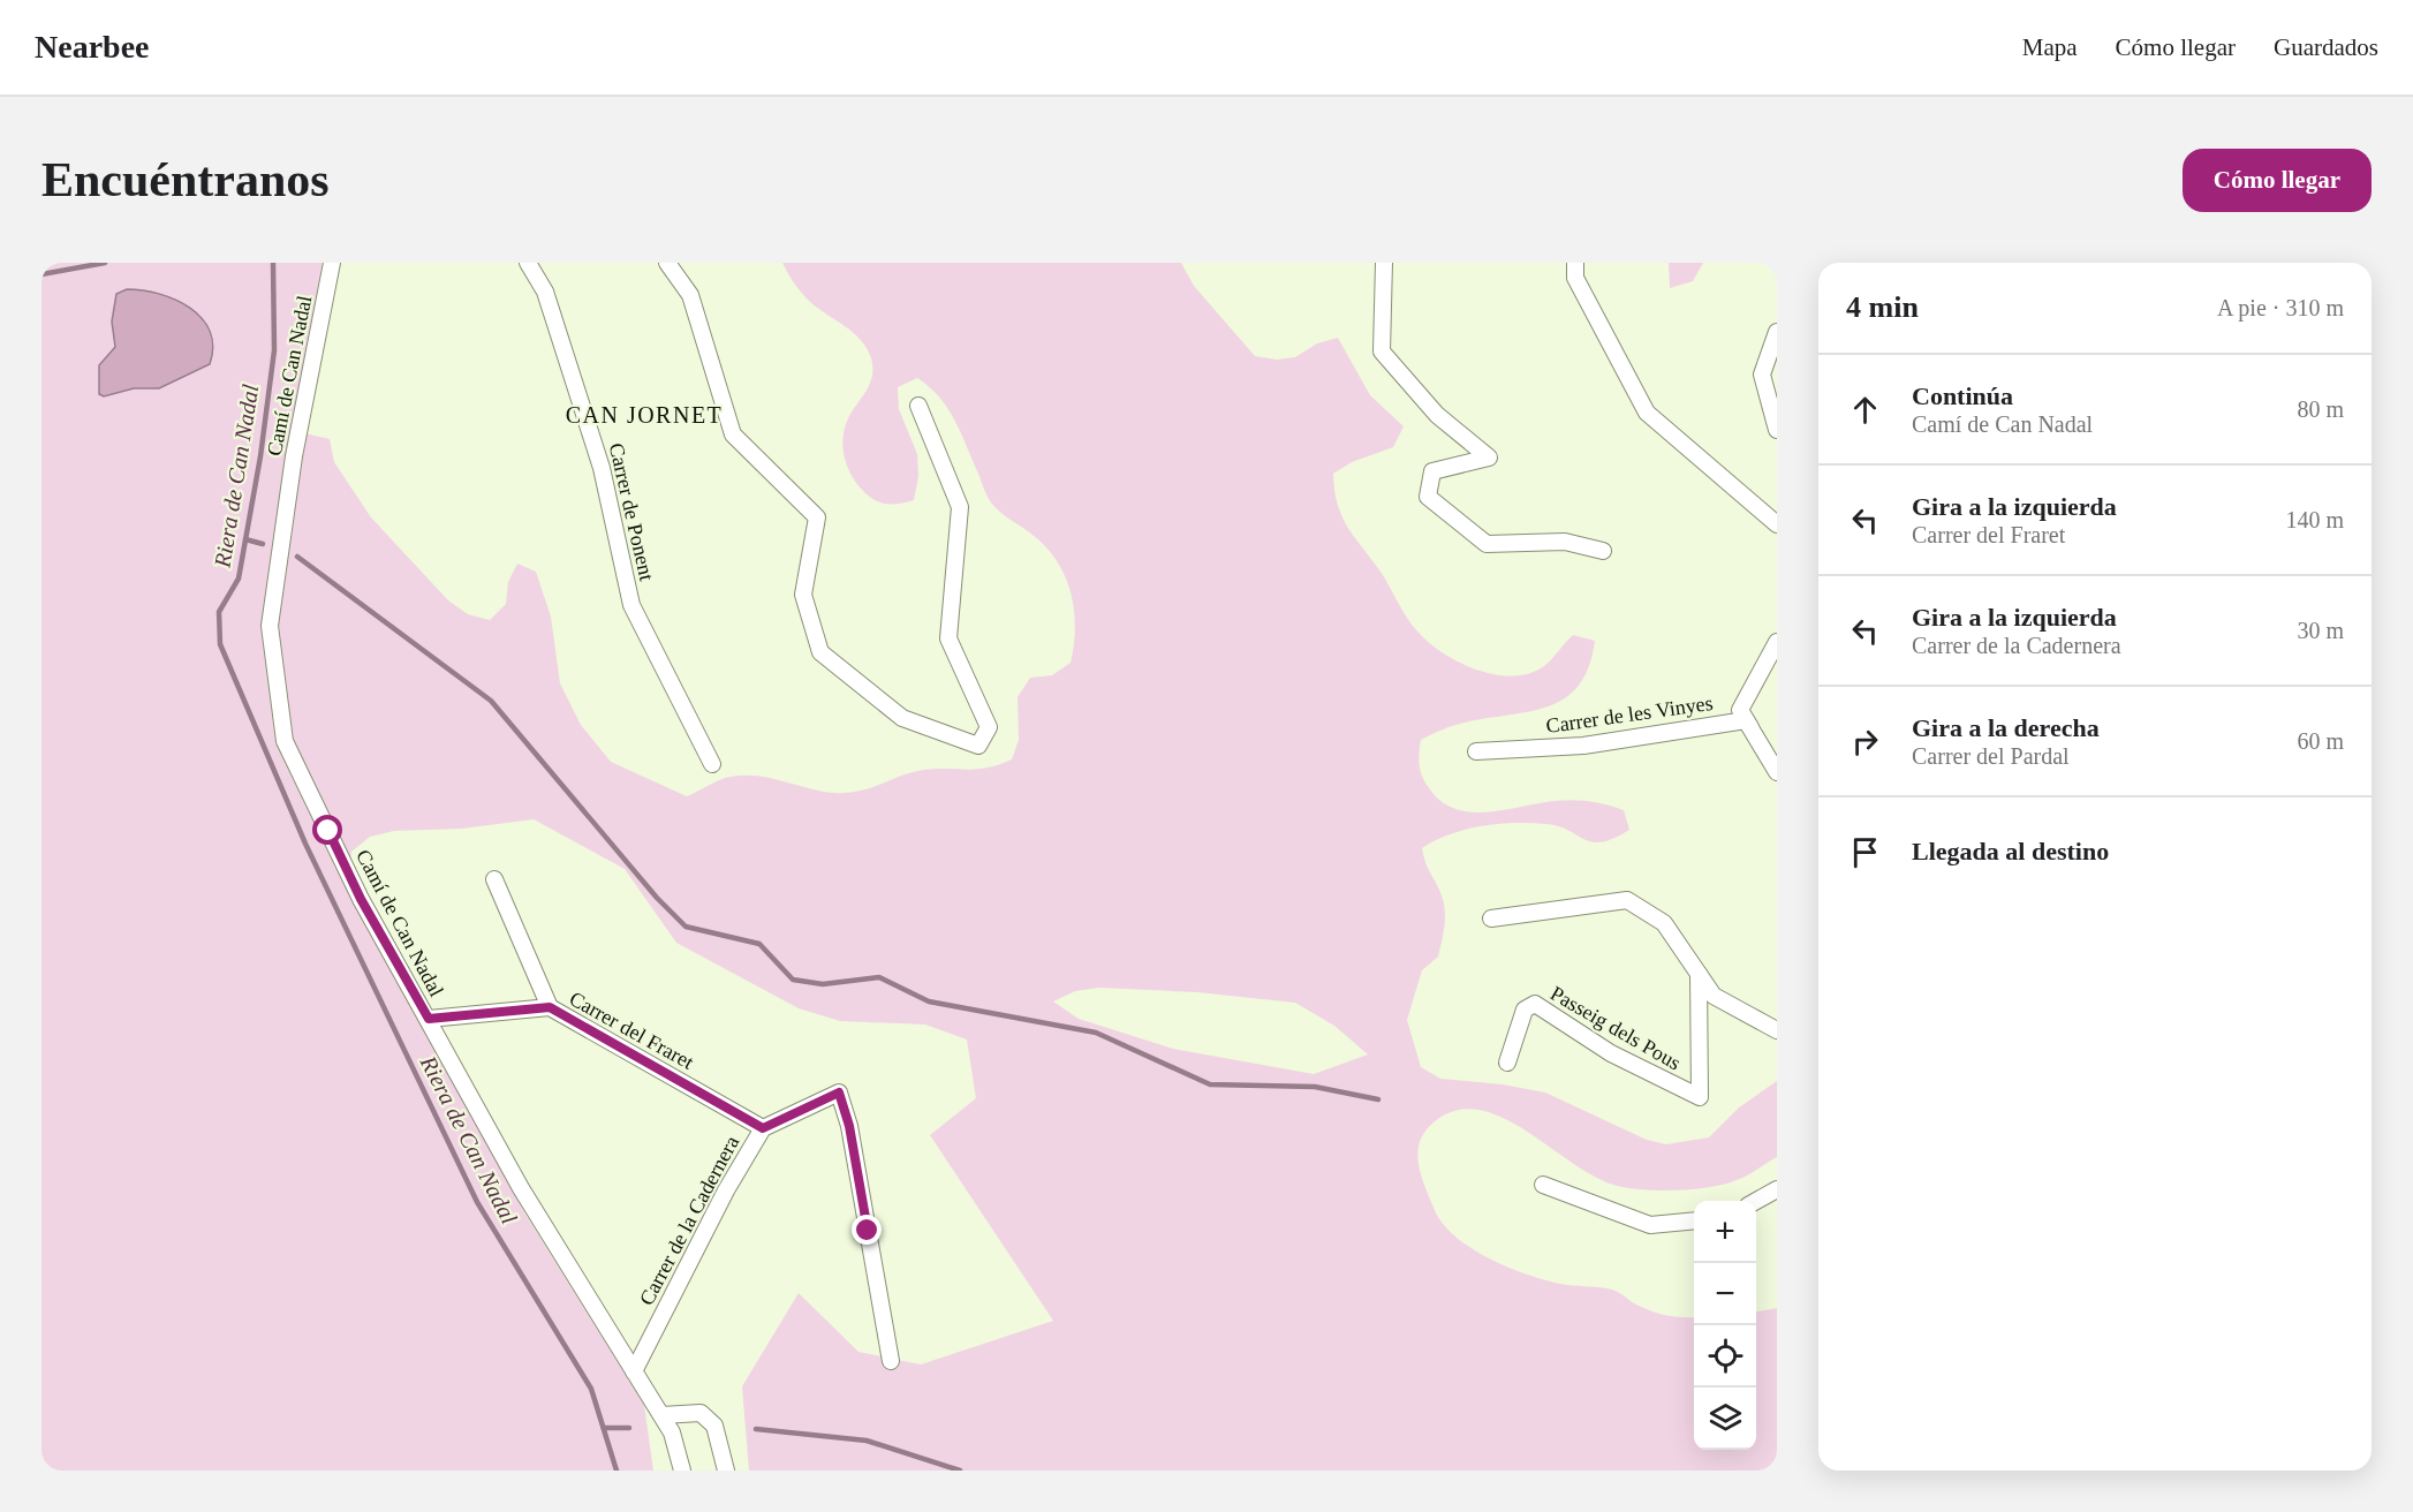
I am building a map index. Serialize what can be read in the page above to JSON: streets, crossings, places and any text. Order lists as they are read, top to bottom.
{
  "streets": {
    "street": [
      "Camí de Can Nadal",
      "Carrer de Ponent",
      "Carrer de les Vinyes",
      "Passeig dels Pous",
      "Carrer del Fraret",
      "Carrer de la Cadernera"
    ]
  },
  "crossings": [
    ["Camí de Can Nadal", "Carrer del Fraret"],
    ["Camí de Can Nadal", "Carrer de la Cadernera"],
    ["Carrer del Fraret", "Carrer de la Cadernera"]
  ],
  "districts": ["CAN JORNET"],
  "water": ["Riera de Can Nadal"],
  "page": {
    "header": "Nearbee",
    "nav": ["Mapa", "Cómo llegar", "Guardados"],
    "buttons": "Cómo llegar",
    "title": "Encuéntranos",
    "heading": ["4 min", "A pie · 310 m"],
    "list": [
      ["Continúa", "Camí de Can Nadal", "80 m"],
      ["Gira a la izquierda", "Carrer del Fraret", "140 m"],
      ["Gira a la izquierda", "Carrer de la Cadernera", "30 m"],
      ["Gira a la derecha", "Carrer del Pardal", "60 m"],
      "Llegada al destino"
    ],
    "map_buttons": ["+", "−"]
  }
}
